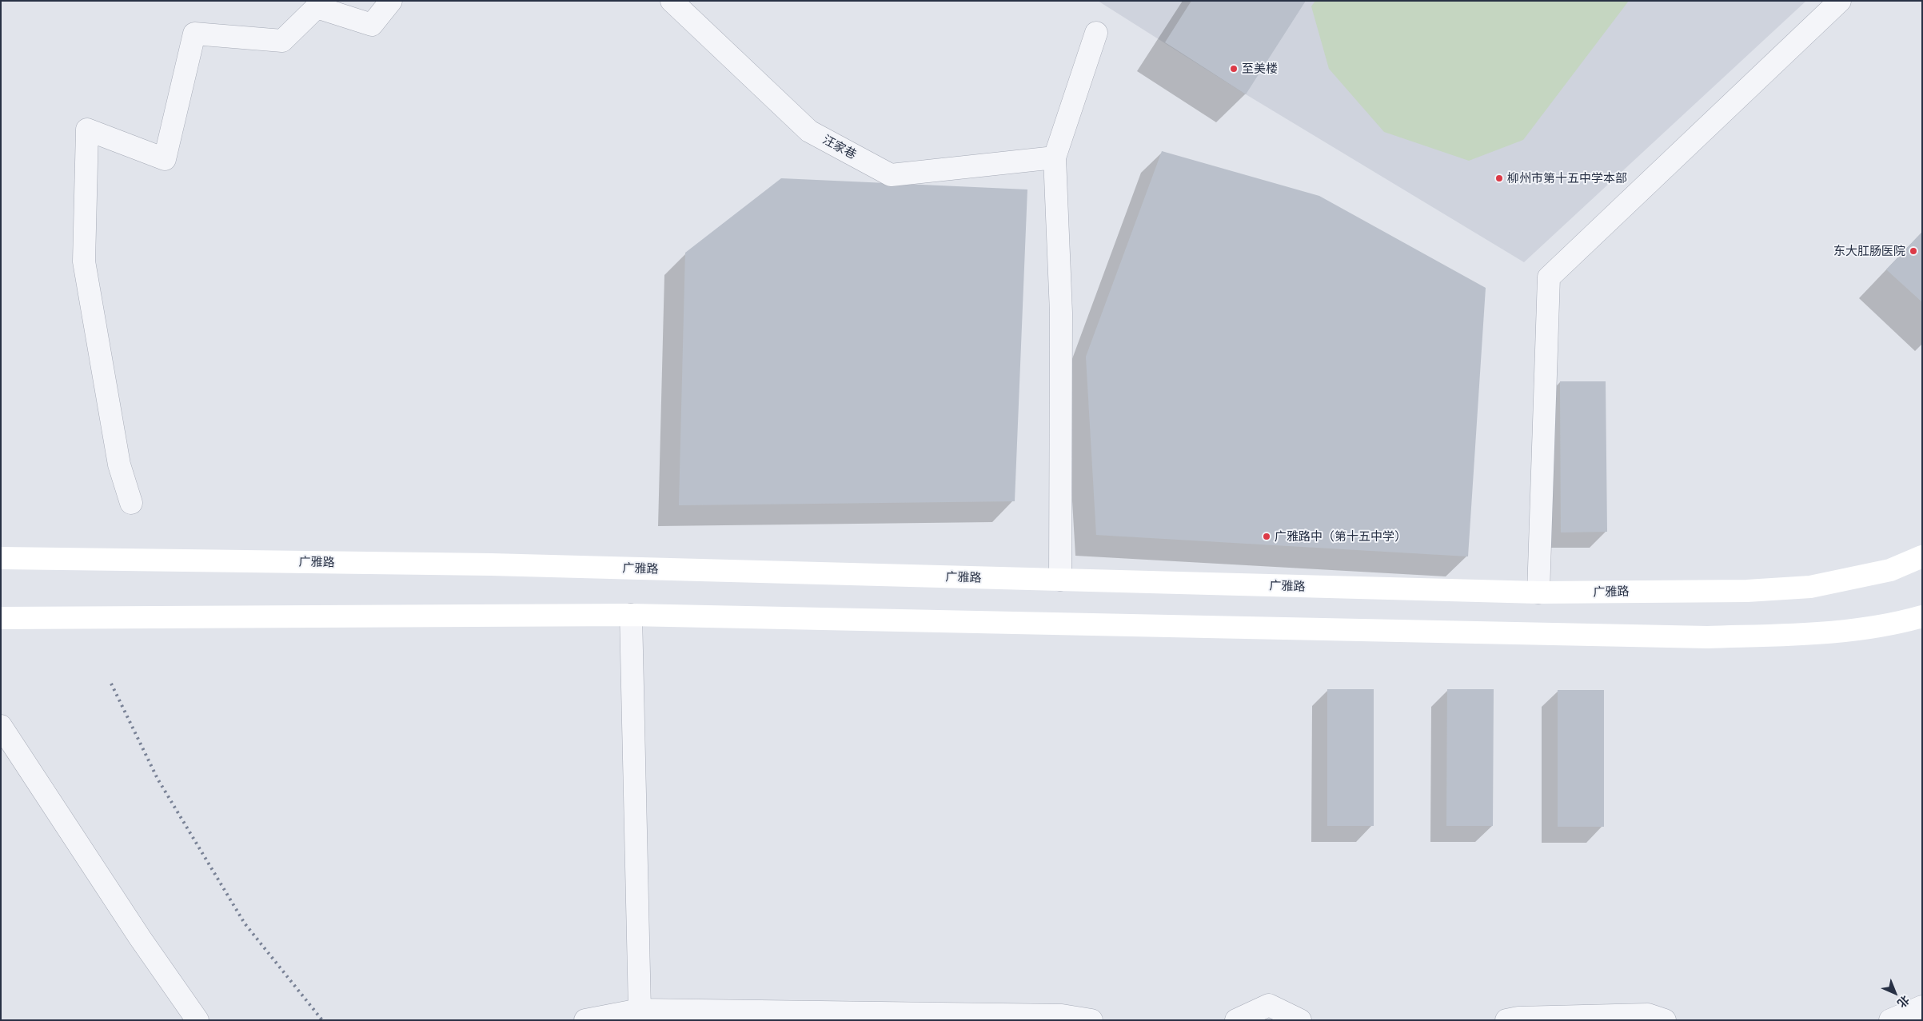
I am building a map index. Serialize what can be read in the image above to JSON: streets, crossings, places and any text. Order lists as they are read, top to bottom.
{
  "streets": {
    "main road": ["广雅路"],
    "street": ["汪家巷"]
  },
  "places": [
    "至美楼",
    "柳州市第十五中学本部",
    "东大肛肠医院",
    "广雅路中（第十五中学）"
  ],
  "north": "bottom right"
}
